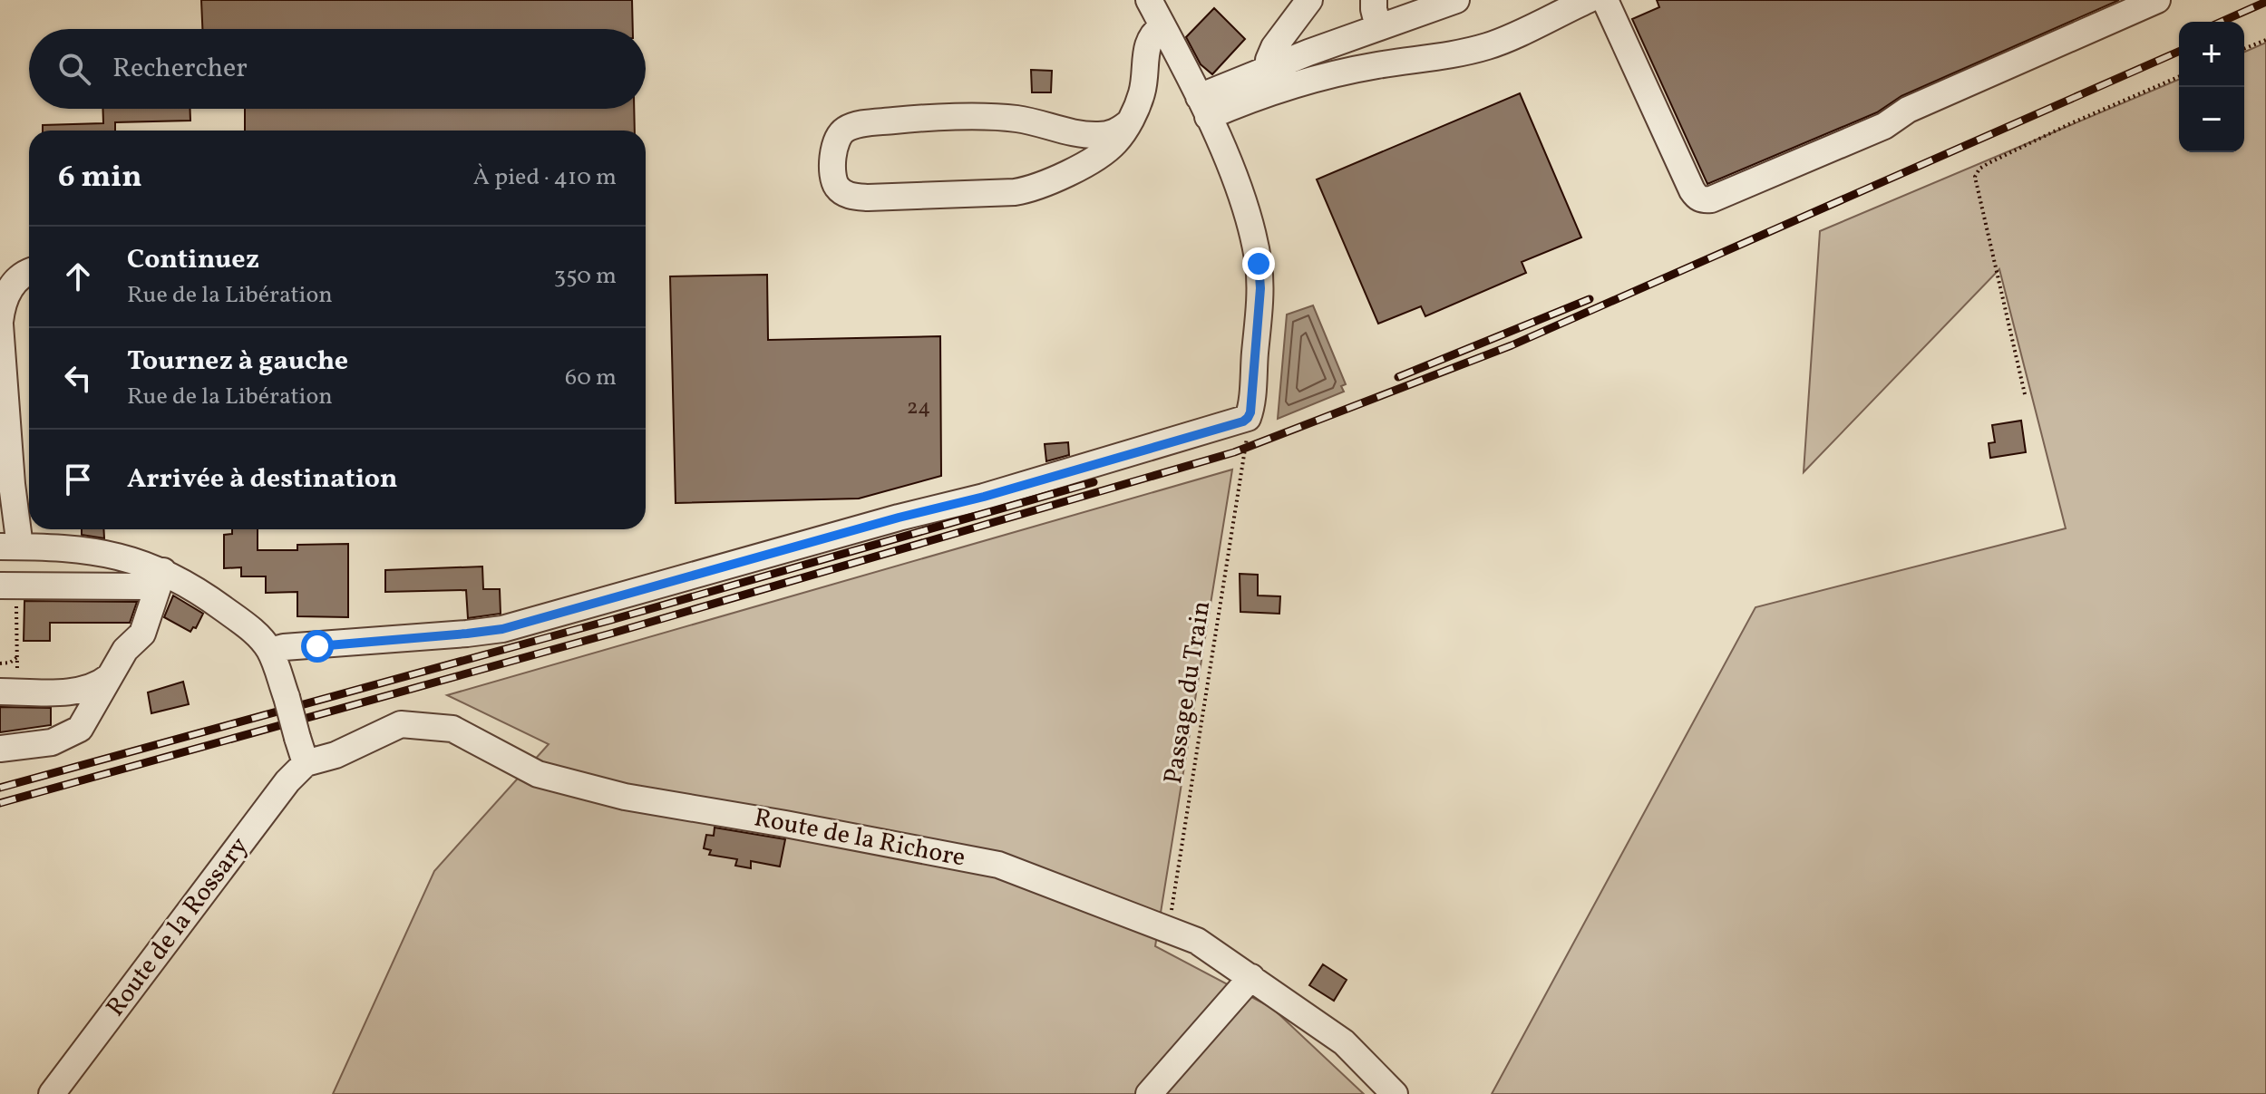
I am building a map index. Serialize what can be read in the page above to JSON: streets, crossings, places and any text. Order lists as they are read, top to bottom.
{
  "streets": {
    "street": ["Route de la Richore", "Route de la Rossary"],
    "path": ["Passage du Train"]
  },
  "crossings": [
    ["Passage du Train", "Route de la Richore"],
    ["Route de la Richore", "Route de la Rossary"]
  ],
  "house_numbers": ["24"],
  "page": {
    "map_buttons": ["+", "−"],
    "search": "Rechercher",
    "heading": ["6 min", "À pied · 410 m"],
    "list": [
      ["Continuez", "Rue de la Libération", "350 m"],
      ["Tournez à gauche", "Rue de la Libération", "60 m"],
      "Arrivée à destination"
    ]
  }
}
